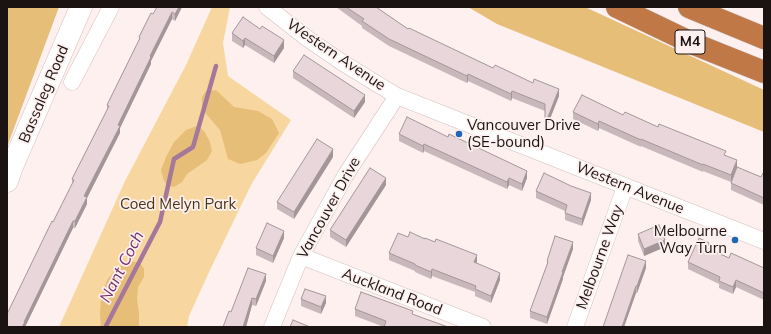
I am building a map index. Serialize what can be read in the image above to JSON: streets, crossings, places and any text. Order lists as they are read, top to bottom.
{
  "streets": {
    "highway": ["M4"],
    "street": [
      "Western Avenue",
      "Bassaleg Road",
      "Vancouver Drive",
      "Melbourne Way",
      "Auckland Road"
    ]
  },
  "crossings": [
    ["Western Avenue", "Vancouver Drive"],
    ["Western Avenue", "Melbourne Way"],
    ["Vancouver Drive", "Auckland Road"]
  ],
  "water": ["Nant Coch"],
  "parks": ["Coed Melyn Park"],
  "places": ["Vancouver Drive (SE-bound)", "Melbourne Way Turn"]
}
